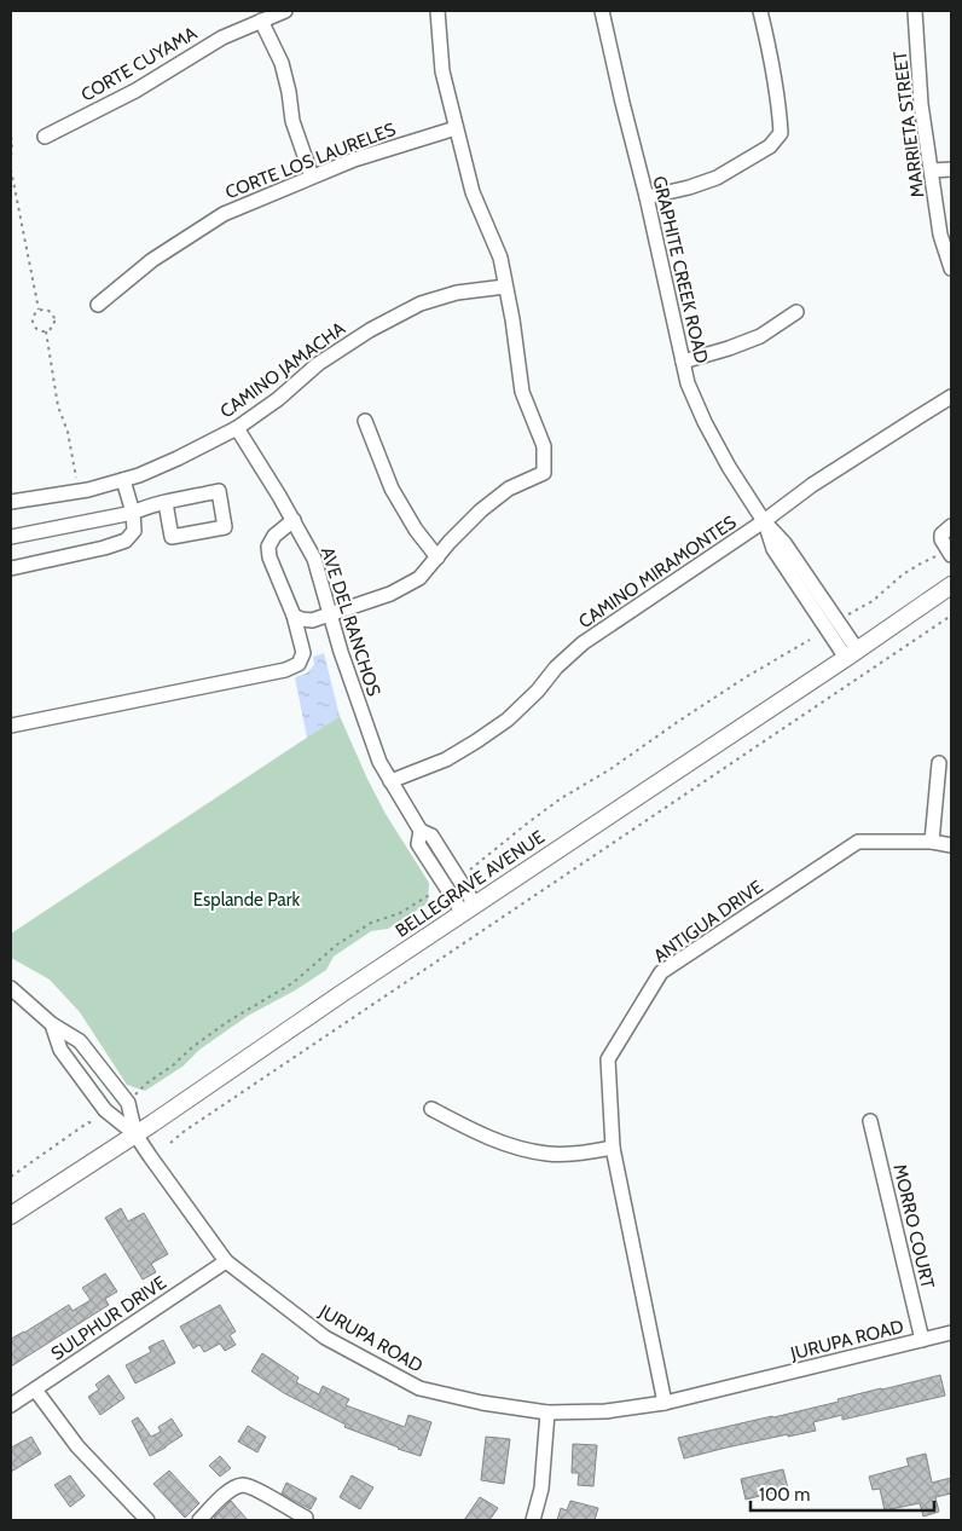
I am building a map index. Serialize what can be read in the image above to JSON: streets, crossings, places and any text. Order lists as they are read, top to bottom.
{
  "streets": {
    "main road": ["BELLEGRAVE AVENUE"],
    "street": [
      "CORTE CUYAMA",
      "MARRIETA STREET",
      "CORTE LOS LAURELES",
      "GRAPHITE CREEK ROAD",
      "CAMINO JAMACHA",
      "CAMINO MIRAMONTES",
      "AVE DEL RANCHOS",
      "ANTIGUA DRIVE",
      "MORRO COURT",
      "SULPHUR DRIVE",
      "JURUPA ROAD"
    ]
  },
  "crossings": [
    ["GRAPHITE CREEK ROAD", "CAMINO MIRAMONTES"],
    ["GRAPHITE CREEK ROAD", "BELLEGRAVE AVENUE"],
    ["CAMINO JAMACHA", "AVE DEL RANCHOS"],
    ["CAMINO MIRAMONTES", "AVE DEL RANCHOS"],
    ["AVE DEL RANCHOS", "BELLEGRAVE AVENUE"],
    ["BELLEGRAVE AVENUE", "JURUPA ROAD"],
    ["ANTIGUA DRIVE", "JURUPA ROAD"],
    ["MORRO COURT", "JURUPA ROAD"],
    ["SULPHUR DRIVE", "JURUPA ROAD"]
  ],
  "parks": ["Esplande Park"],
  "scale_bar": "100 m"
}
